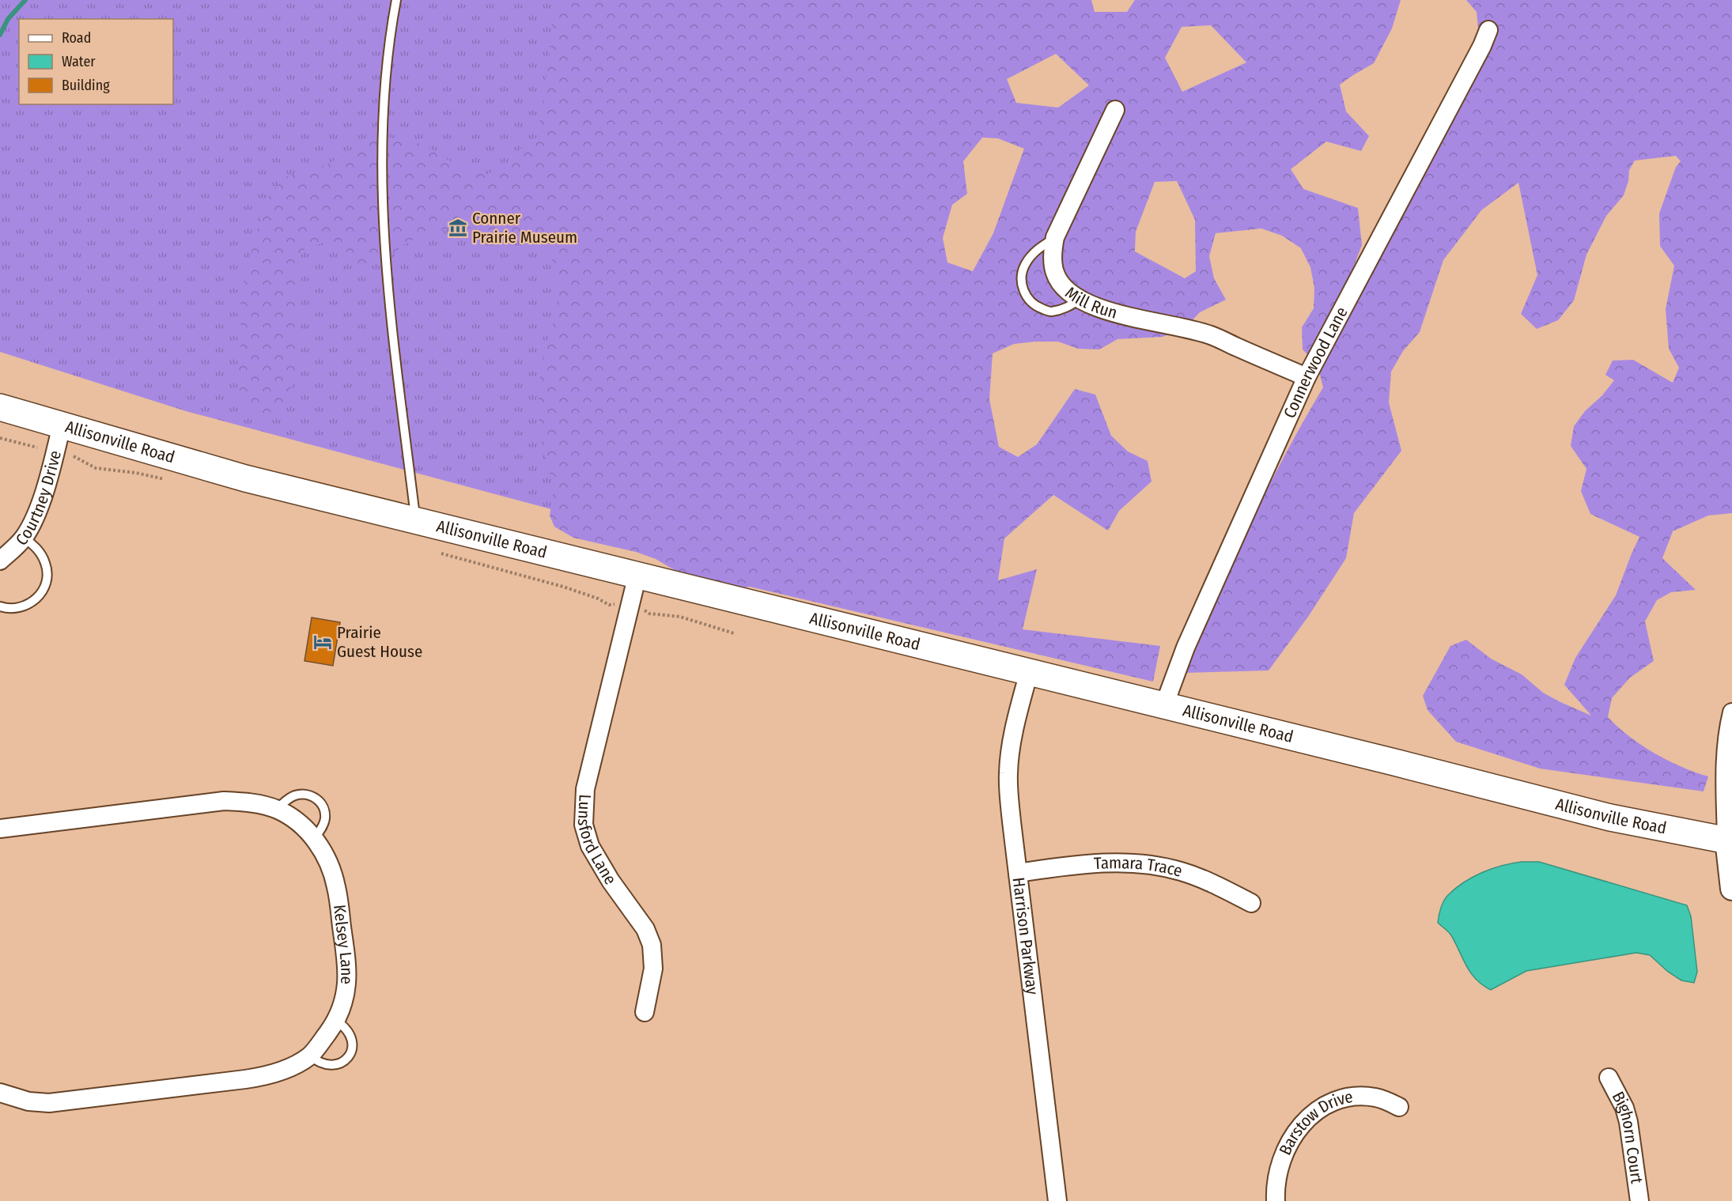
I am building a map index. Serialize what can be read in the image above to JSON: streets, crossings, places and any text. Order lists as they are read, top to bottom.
{
  "streets": {
    "main road": ["Allisonville Road"],
    "street": [
      "Mill Run",
      "Connerwood Lane",
      "Courtney Drive",
      "Lunsford Lane",
      "Tamara Trace",
      "Harrison Parkway",
      "Kelsey Lane",
      "Barstow Drive",
      "Bighorn Court"
    ]
  },
  "crossings": [
    ["Mill Run", "Connerwood Lane"],
    ["Connerwood Lane", "Allisonville Road"],
    ["Allisonville Road", "Courtney Drive"],
    ["Allisonville Road", "Lunsford Lane"],
    ["Allisonville Road", "Harrison Parkway"],
    ["Tamara Trace", "Harrison Parkway"]
  ],
  "places": {
    "museum": ["Conner Prairie Museum"],
    "hotel": ["Prairie Guest House"]
  },
  "legend": ["Road", "Water", "Building"]
}
